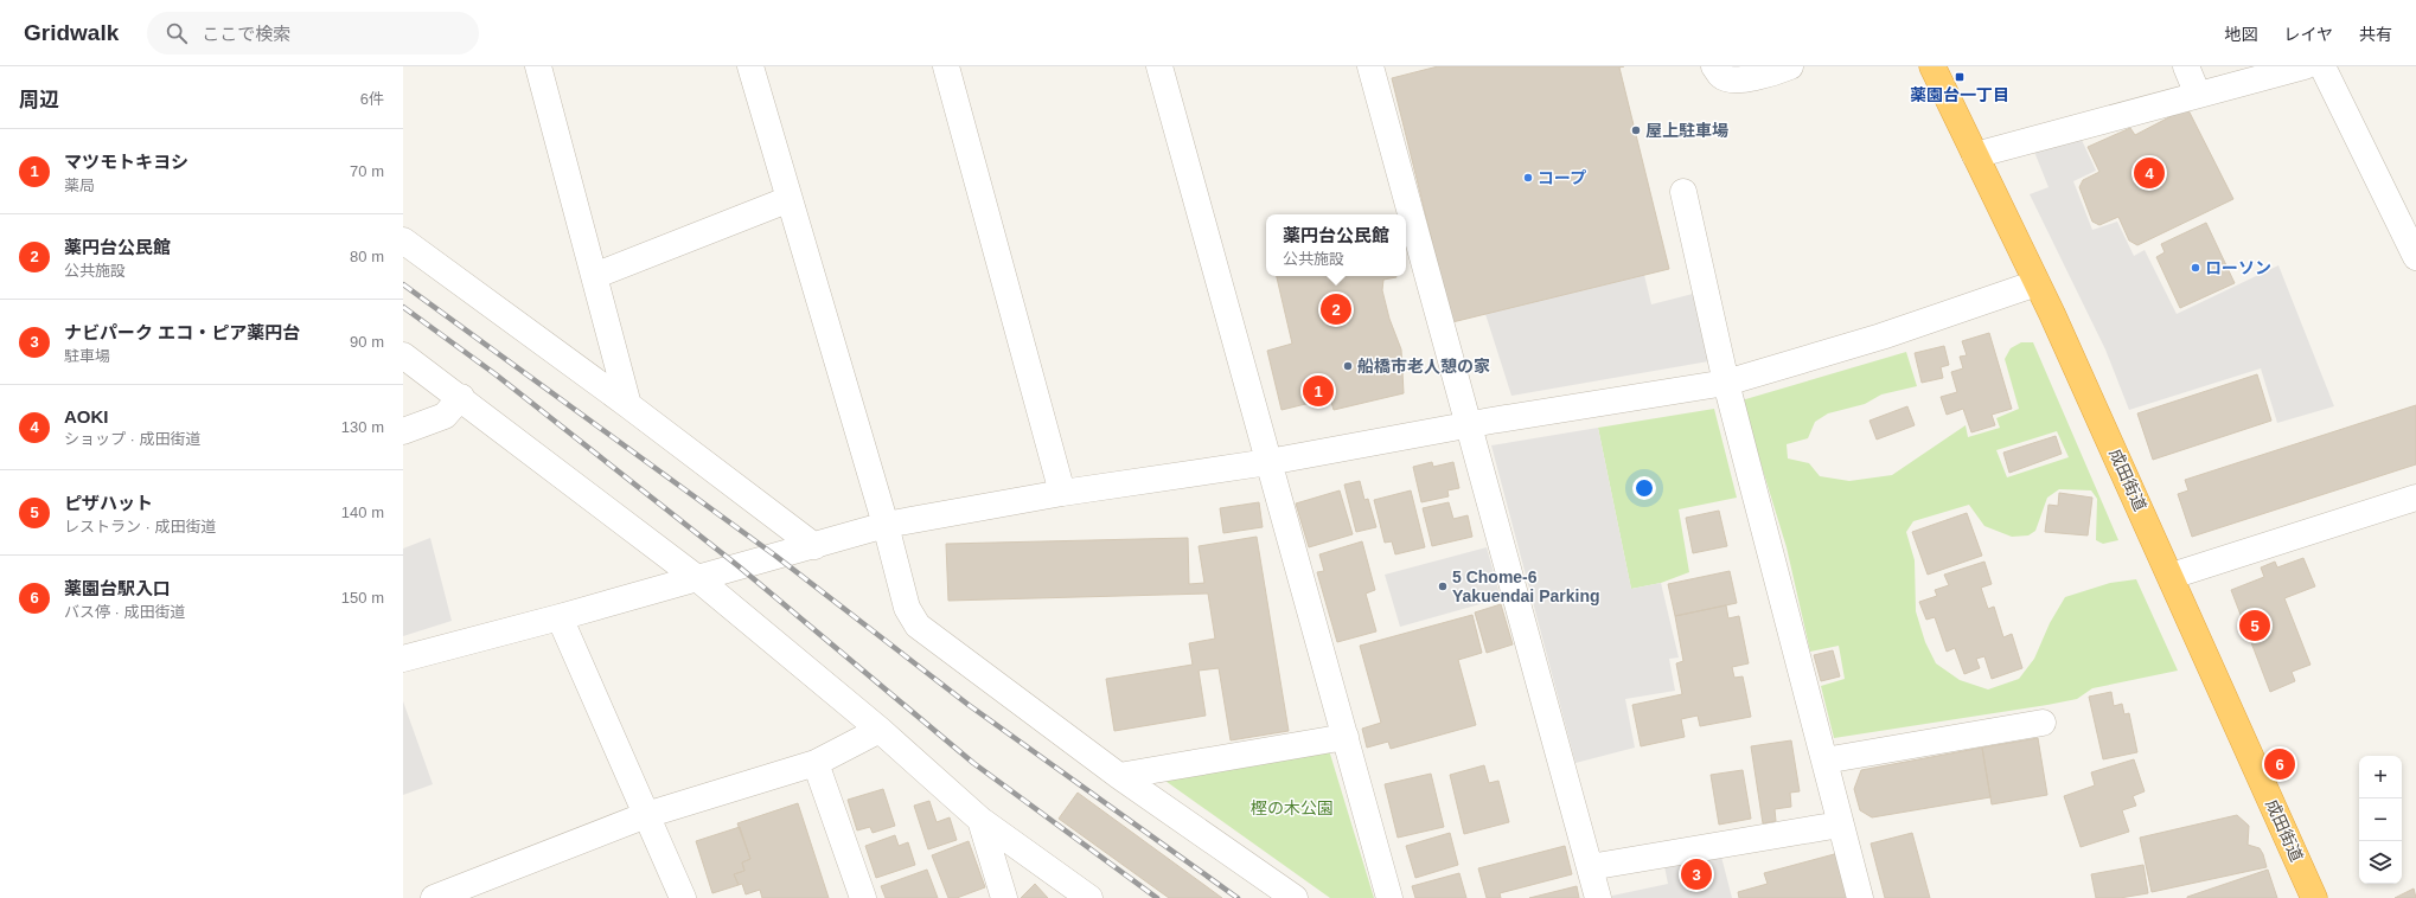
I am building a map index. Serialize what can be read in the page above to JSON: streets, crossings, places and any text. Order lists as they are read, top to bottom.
{
  "streets": {
    "highway": ["成田街道"]
  },
  "parks": ["樫の木公園"],
  "places": {
    "transit": ["薬園台一丁目"],
    "other": [
      "屋上駐車場",
      "コープ",
      "ローソン",
      "船橋市老人憩の家",
      "5 Chome-6 Yakuendai Parking"
    ]
  },
  "page": {
    "header": "Gridwalk",
    "search": "ここで検索",
    "nav": ["地図", "レイヤ", "共有"],
    "heading": ["周辺", "6件"],
    "list": [
      {
        "mark": "1",
        "name": "マツモトキヨシ",
        "note": "薬局",
        "value": "70 m"
      },
      {
        "mark": "2",
        "name": "薬円台公民館",
        "note": "公共施設",
        "value": "80 m"
      },
      {
        "mark": "3",
        "name": "ナビパーク エコ・ピア薬円台",
        "note": "駐車場",
        "value": "90 m"
      },
      {
        "mark": "4",
        "name": "AOKI",
        "note": "ショップ · 成田街道",
        "value": "130 m"
      },
      {
        "mark": "5",
        "name": "ピザハット",
        "note": "レストラン · 成田街道",
        "value": "140 m"
      },
      {
        "mark": "6",
        "name": "薬園台駅入口",
        "note": "バス停 · 成田街道",
        "value": "150 m"
      }
    ],
    "pins": [
      "4",
      "2",
      "1",
      "5",
      "6",
      "3"
    ],
    "popup": ["薬円台公民館", "公共施設"],
    "map_buttons": ["+", "−"]
  }
}
